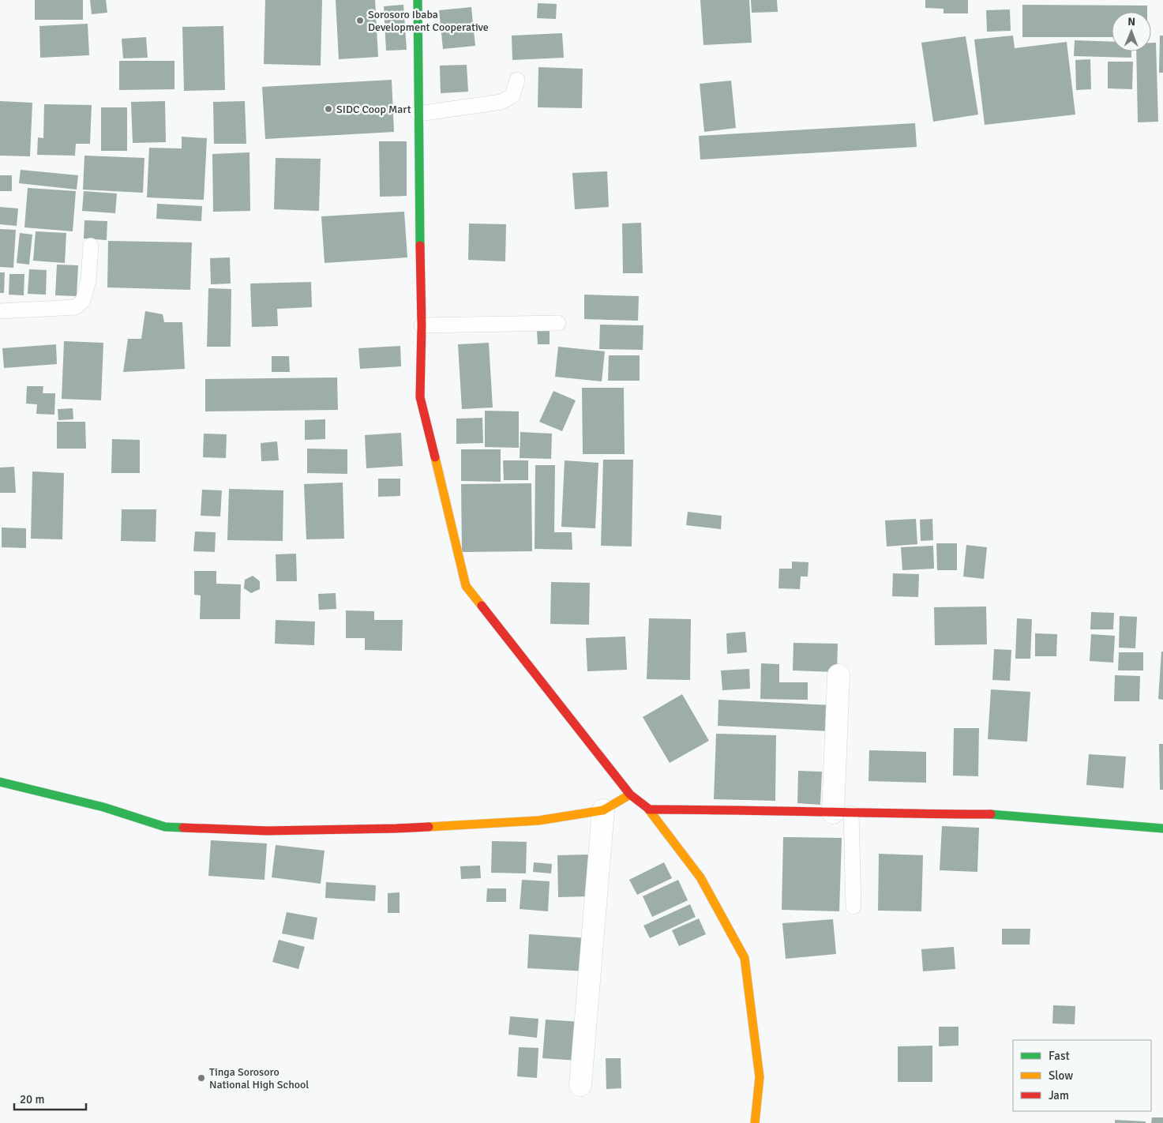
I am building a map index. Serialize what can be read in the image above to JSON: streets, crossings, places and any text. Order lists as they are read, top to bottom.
{
  "places": ["Sorosoro Ibaba Development Cooperative", "SIDC Coop Mart", "Tinga Sorosoro National High School"],
  "legend": ["Fast", "Slow", "Jam"],
  "scale_bar": "20 m",
  "north": "top"
}
